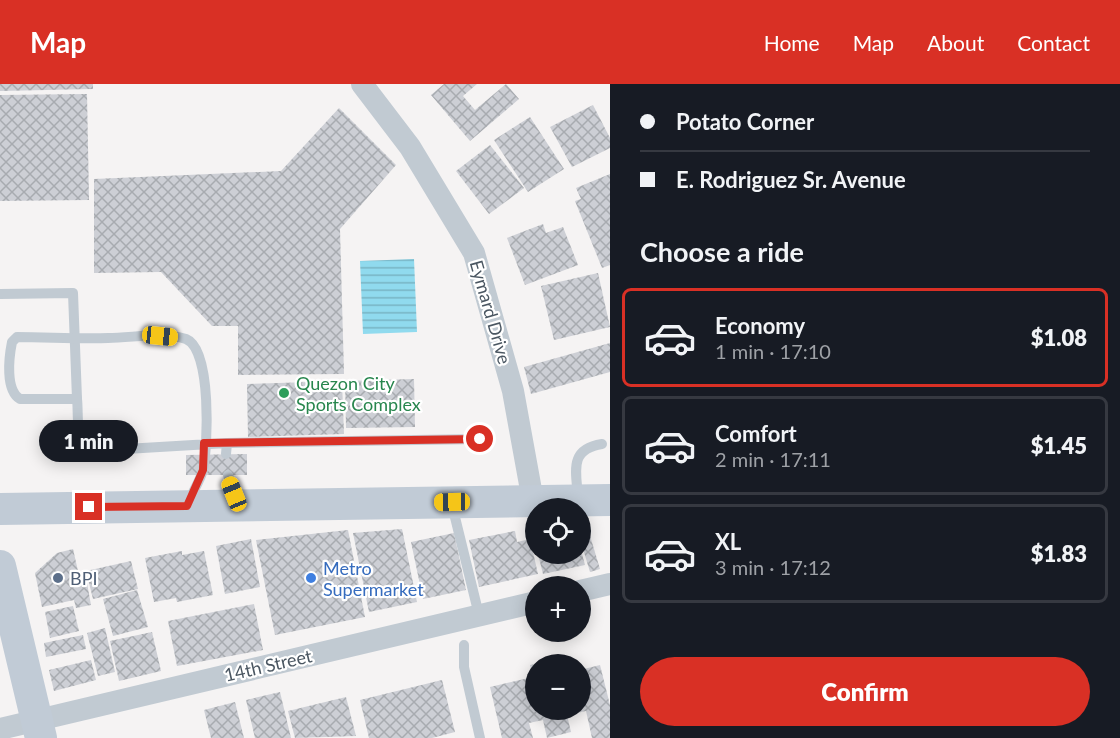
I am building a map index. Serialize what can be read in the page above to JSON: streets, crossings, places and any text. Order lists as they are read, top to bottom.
{
  "streets": {
    "street": ["Eymard Drive", "14th Street"]
  },
  "places": ["Quezon City Sports Complex", "BPI", "Metro Supermarket"],
  "page": {
    "header": "Map",
    "nav": [
      "Home",
      "Map",
      "About",
      "Contact"
    ],
    "banner": ["Potato Corner", "E. Rodriguez Sr. Avenue"],
    "heading": "Choose a ride",
    "list": [
      {
        "name": "Economy",
        "note": "1 min · 17:10",
        "value": "$1.08"
      },
      {
        "name": "Comfort",
        "note": "2 min · 17:11",
        "value": "$1.45"
      },
      {
        "name": "XL",
        "note": "3 min · 17:12",
        "value": "$1.83"
      }
    ],
    "bubble": "1 min",
    "map_buttons": ["+", "−"],
    "buttons": "Confirm"
  }
}
